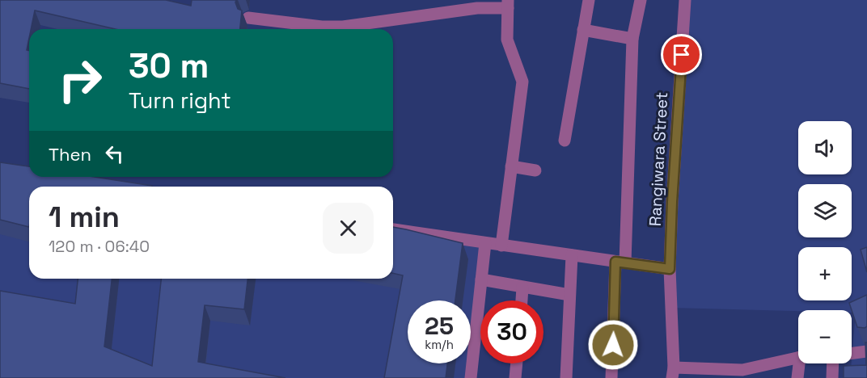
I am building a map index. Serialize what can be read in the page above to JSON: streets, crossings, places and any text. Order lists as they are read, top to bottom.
{
  "streets": {
    "street": ["Rangiwara Street"]
  },
  "page": {
    "turn": ["30 m", "Turn right"],
    "map_buttons": ["+", "−"],
    "then": "Then",
    "heading": ["1 min", "120 m · 06:40"],
    "speed": "25 km/h",
    "limit": "30"
  }
}
